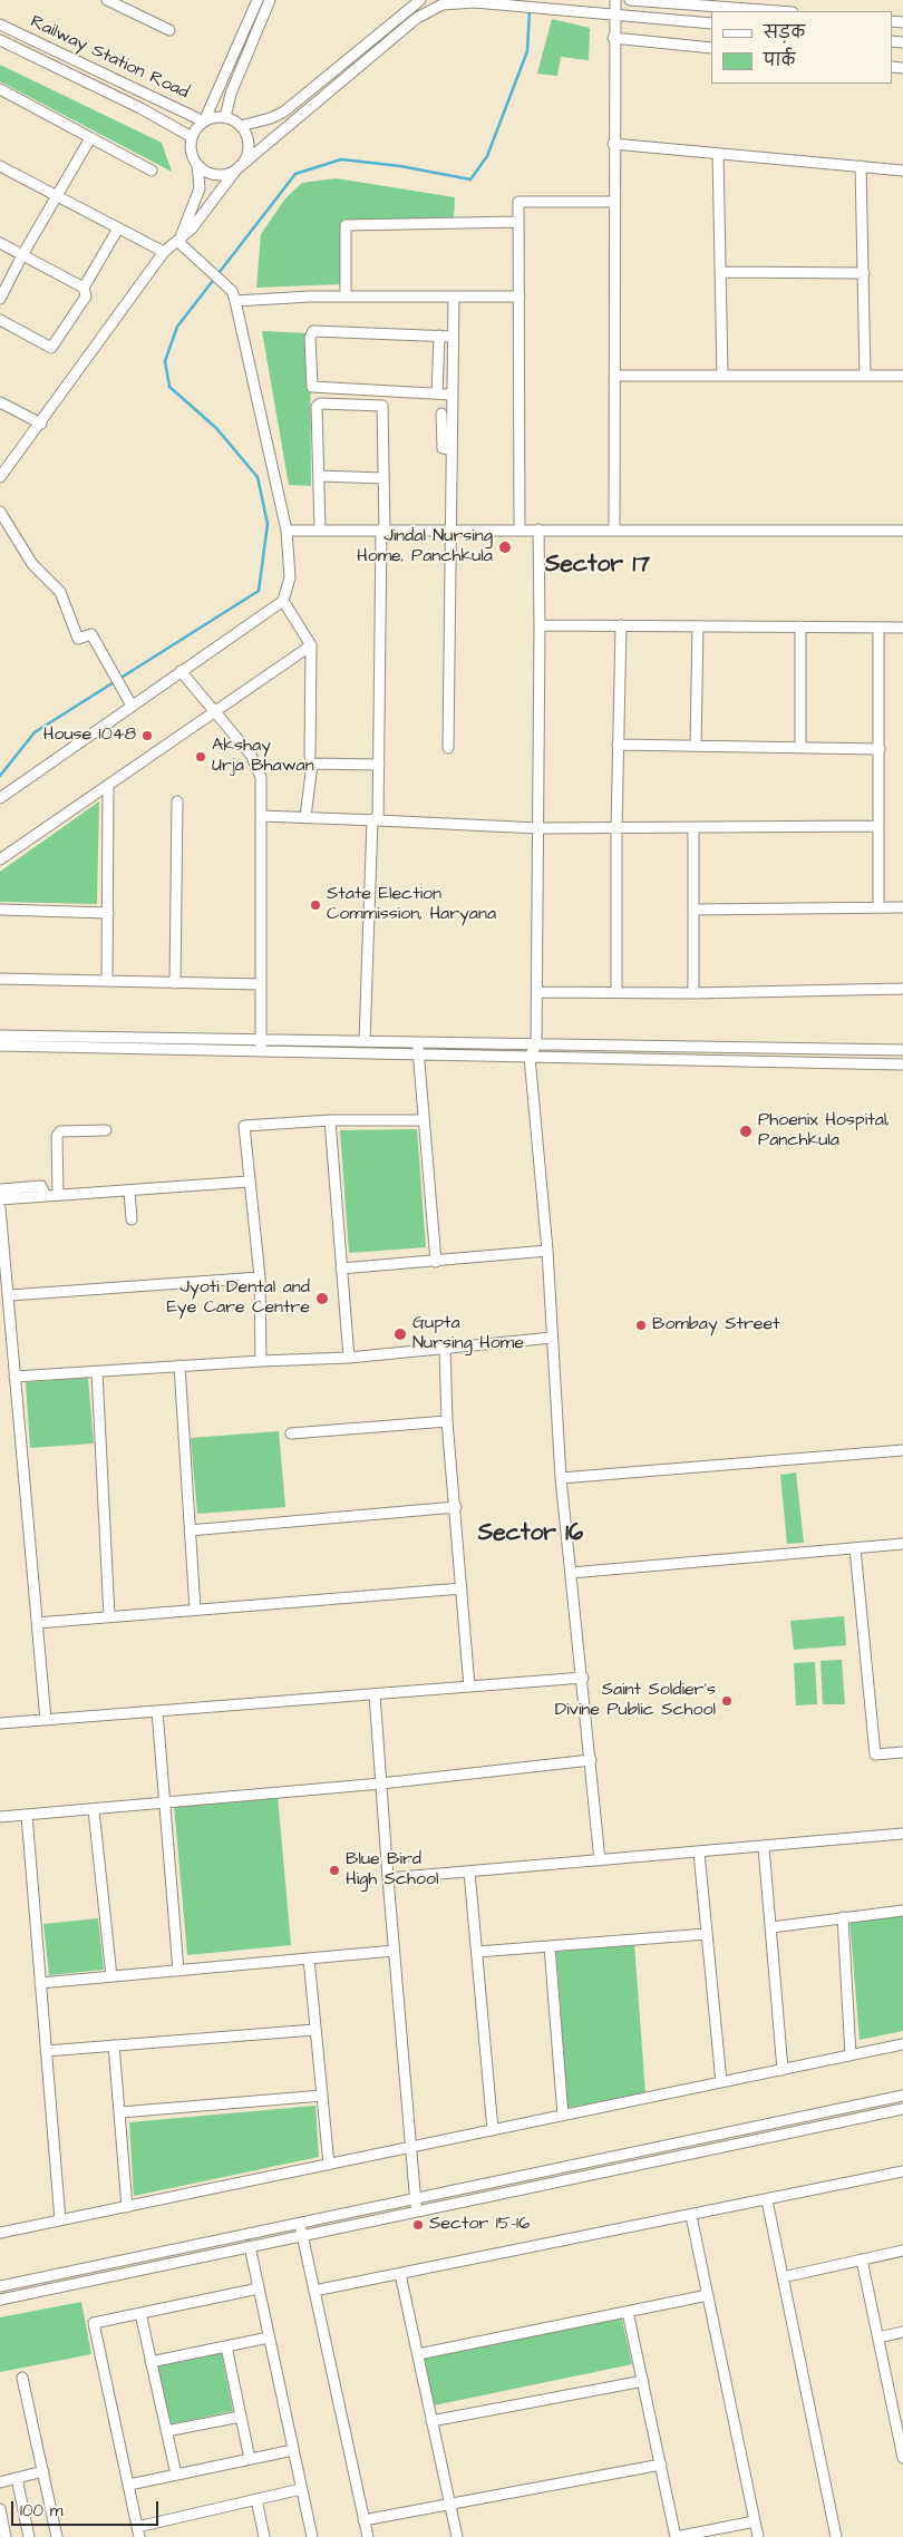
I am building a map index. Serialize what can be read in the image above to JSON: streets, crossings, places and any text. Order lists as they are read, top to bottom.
{
  "streets": {
    "street": ["Railway Station Road"]
  },
  "districts": ["Sector 17", "Sector 16"],
  "places": [
    "Jindal Nursing Home, Panchkula",
    "House 1048",
    "Akshay Urja Bhawan",
    "State Election Commission, Haryana",
    "Phoenix Hospital, Panchkula",
    "Jyoti Dental and Eye Care Centre",
    "Bombay Street",
    "Gupta Nursing Home",
    "Saint Soldier’s Divine Public School",
    "Blue Bird High School",
    "Sector 15-16"
  ],
  "legend": ["सड़क", "पार्क"],
  "scale_bar": "100 m"
}
